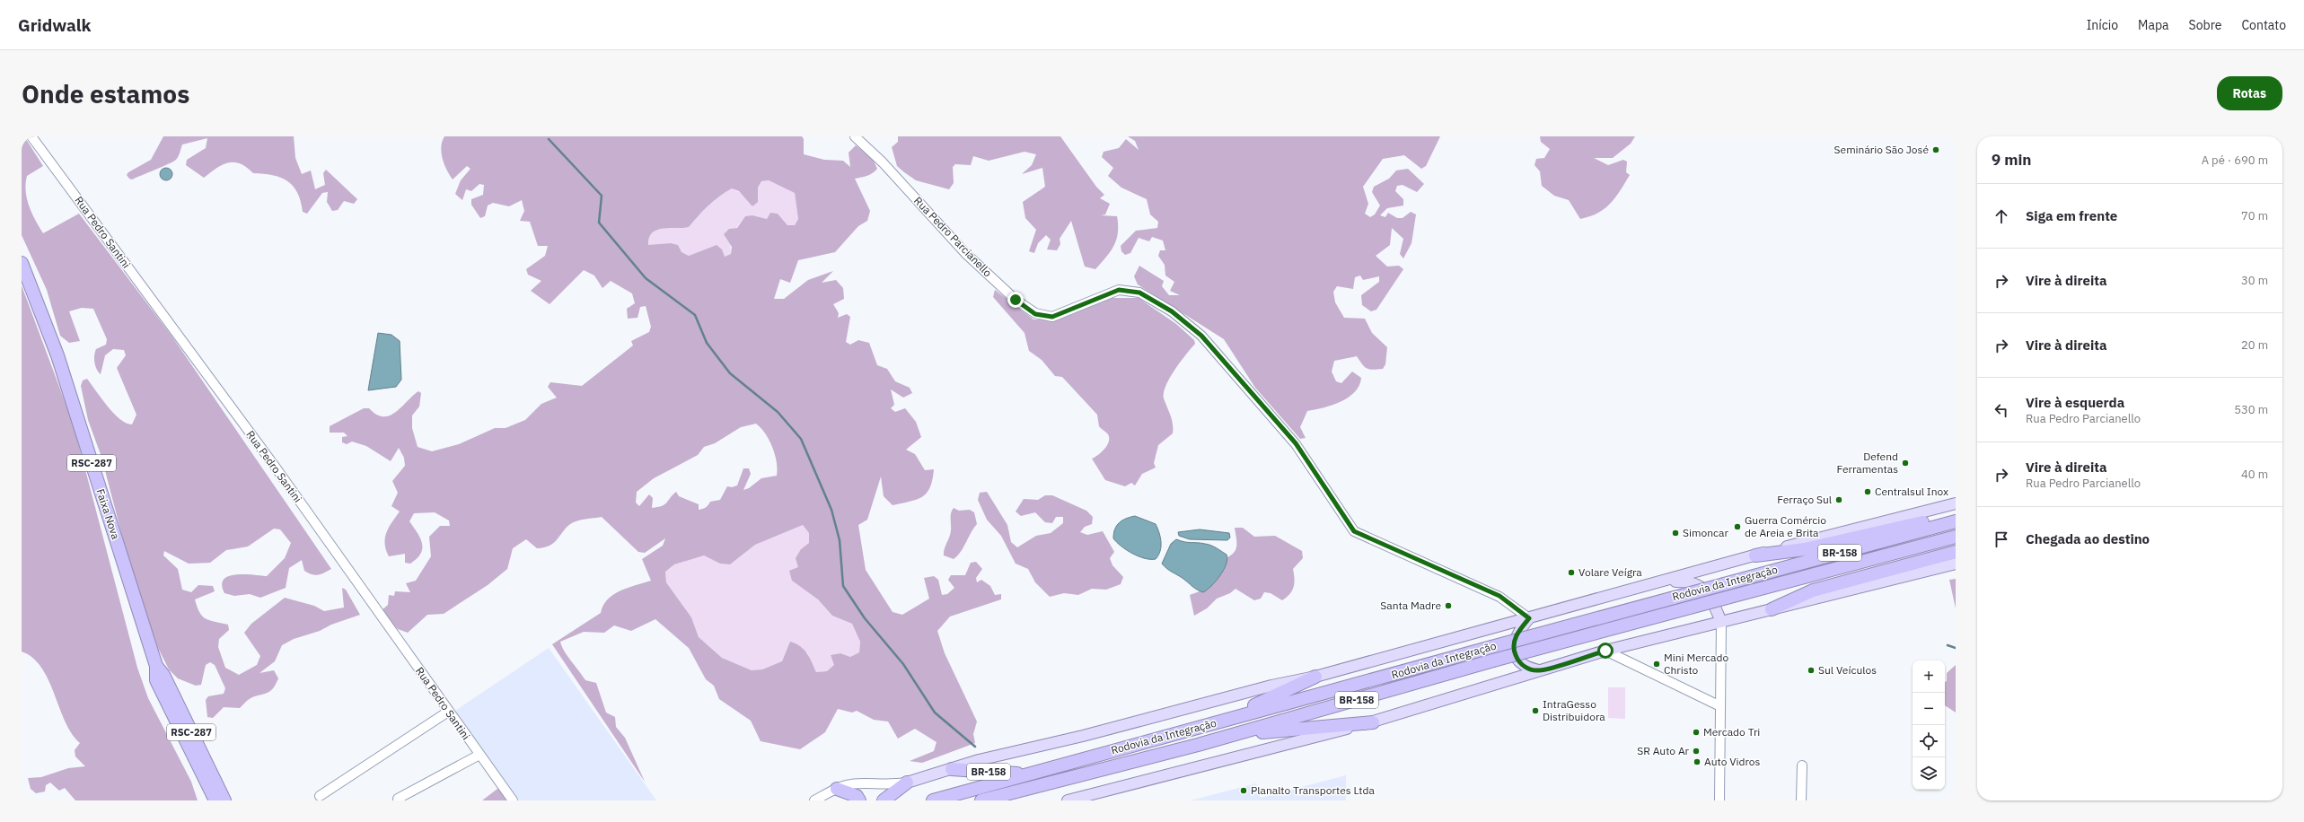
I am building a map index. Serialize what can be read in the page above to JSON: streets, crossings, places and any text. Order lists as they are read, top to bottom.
{
  "streets": {
    "highway": [
      "RSC-287",
      "Faixa Nova",
      "BR-158",
      "Rodovia da Integração"
    ],
    "street": ["Rua Pedro Santini", "Rua Pedro Parcianello"]
  },
  "crossings": [
    ["Rua Pedro Parcianello", "BR-158"],
    ["BR-158", "Rodovia da Integração"]
  ],
  "places": [
    "Seminário São José",
    "Defend Ferramentas",
    "Centralsul Inox",
    "Ferraço Sul",
    "Guerra Comércio de Areia e Brita",
    "Simoncar",
    "Volare Veígra",
    "Santa Madre",
    "Mini Mercado Christo",
    "Sul Veículos",
    "IntraGesso Distribuidora",
    "Mercado Tri",
    "SR Auto Ar",
    "Auto Vidros",
    "Planalto Transportes Ltda"
  ],
  "page": {
    "header": "Gridwalk",
    "nav": [
      "Início",
      "Mapa",
      "Sobre",
      "Contato"
    ],
    "buttons": "Rotas",
    "title": "Onde estamos",
    "heading": ["9 min", "A pé · 690 m"],
    "list": [
      ["Siga em frente", "70 m"],
      ["Vire à direita", "30 m"],
      ["Vire à direita", "20 m"],
      ["Vire à esquerda", "Rua Pedro Parcianello", "530 m"],
      ["Vire à direita", "Rua Pedro Parcianello", "40 m"],
      "Chegada ao destino"
    ],
    "map_buttons": ["+", "−"]
  }
}
